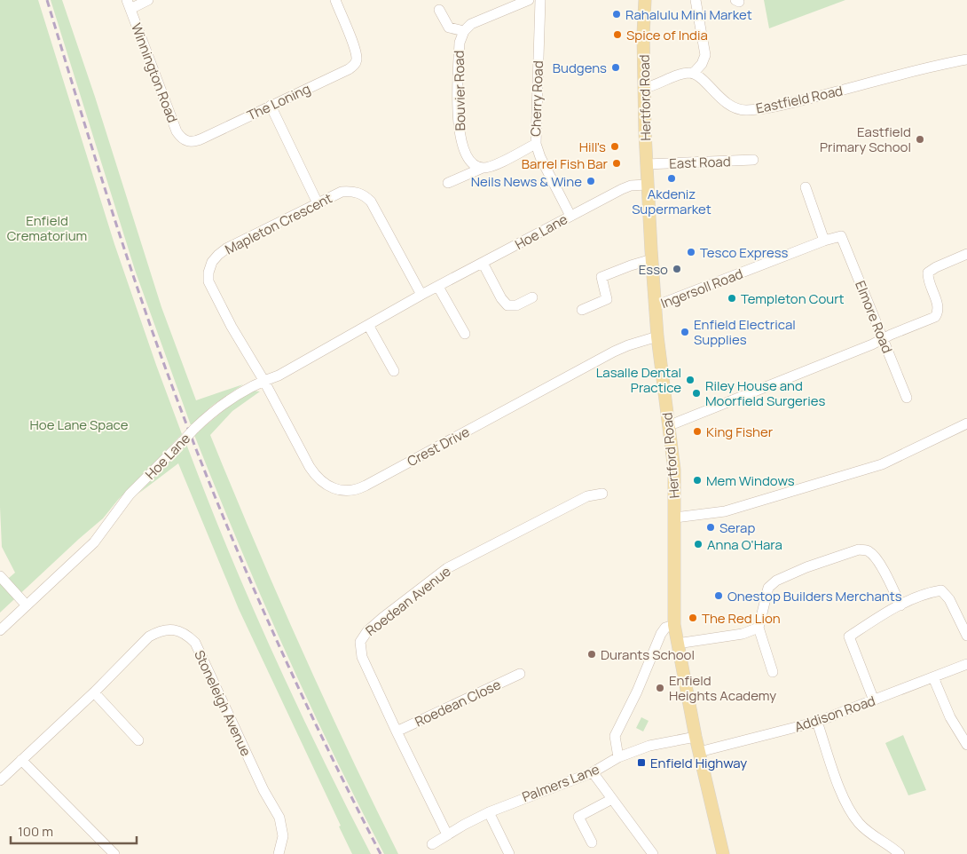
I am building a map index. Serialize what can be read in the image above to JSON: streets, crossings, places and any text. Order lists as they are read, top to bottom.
{
  "streets": {
    "main road": ["Hertford Road"],
    "street": [
      "Winnington Road",
      "Bouvier Road",
      "Cherry Road",
      "Eastfield Road",
      "The Loning",
      "East Road",
      "Mapleton Crescent",
      "Hoe Lane",
      "Ingersoll Road",
      "Elmore Road",
      "Crest Drive",
      "Roedean Avenue",
      "Stoneleigh Avenue",
      "Roedean Close",
      "Addison Road",
      "Palmers Lane"
    ]
  },
  "crossings": [
    ["Winnington Road", "The Loning"],
    ["Hertford Road", "East Road"],
    ["Hertford Road", "Hoe Lane"],
    ["Hertford Road", "Ingersoll Road"],
    ["Hertford Road", "Crest Drive"],
    ["Hertford Road", "Addison Road"],
    ["Hertford Road", "Palmers Lane"],
    ["Cherry Road", "Hoe Lane"],
    ["Mapleton Crescent", "Hoe Lane"],
    ["Mapleton Crescent", "Crest Drive"],
    ["Hoe Lane", "Crest Drive"],
    ["Ingersoll Road", "Elmore Road"],
    ["Roedean Avenue", "Roedean Close"],
    ["Roedean Avenue", "Palmers Lane"]
  ],
  "parks": ["Enfield Crematorium", "Hoe Lane Space"],
  "places": {
    "other": [
      "Rahalulu Mini Market",
      "Spice of India",
      "Budgens",
      "Eastfield Primary School",
      "Hill's",
      "Barrel Fish Bar",
      "Akdeniz Supermarket",
      "Neils News & Wine",
      "Tesco Express",
      "Esso",
      "Templeton Court",
      "Enfield Electrical Supplies",
      "Lasalle Dental Practice",
      "Riley House and Moorfield Surgeries",
      "King Fisher",
      "Mem Windows",
      "Serap",
      "Anna O'Hara",
      "Onestop Builders Merchants",
      "The Red Lion",
      "Durants School",
      "Enfield Heights Academy"
    ],
    "transit": ["Enfield Highway"]
  },
  "scale_bar": "100 m"
}
